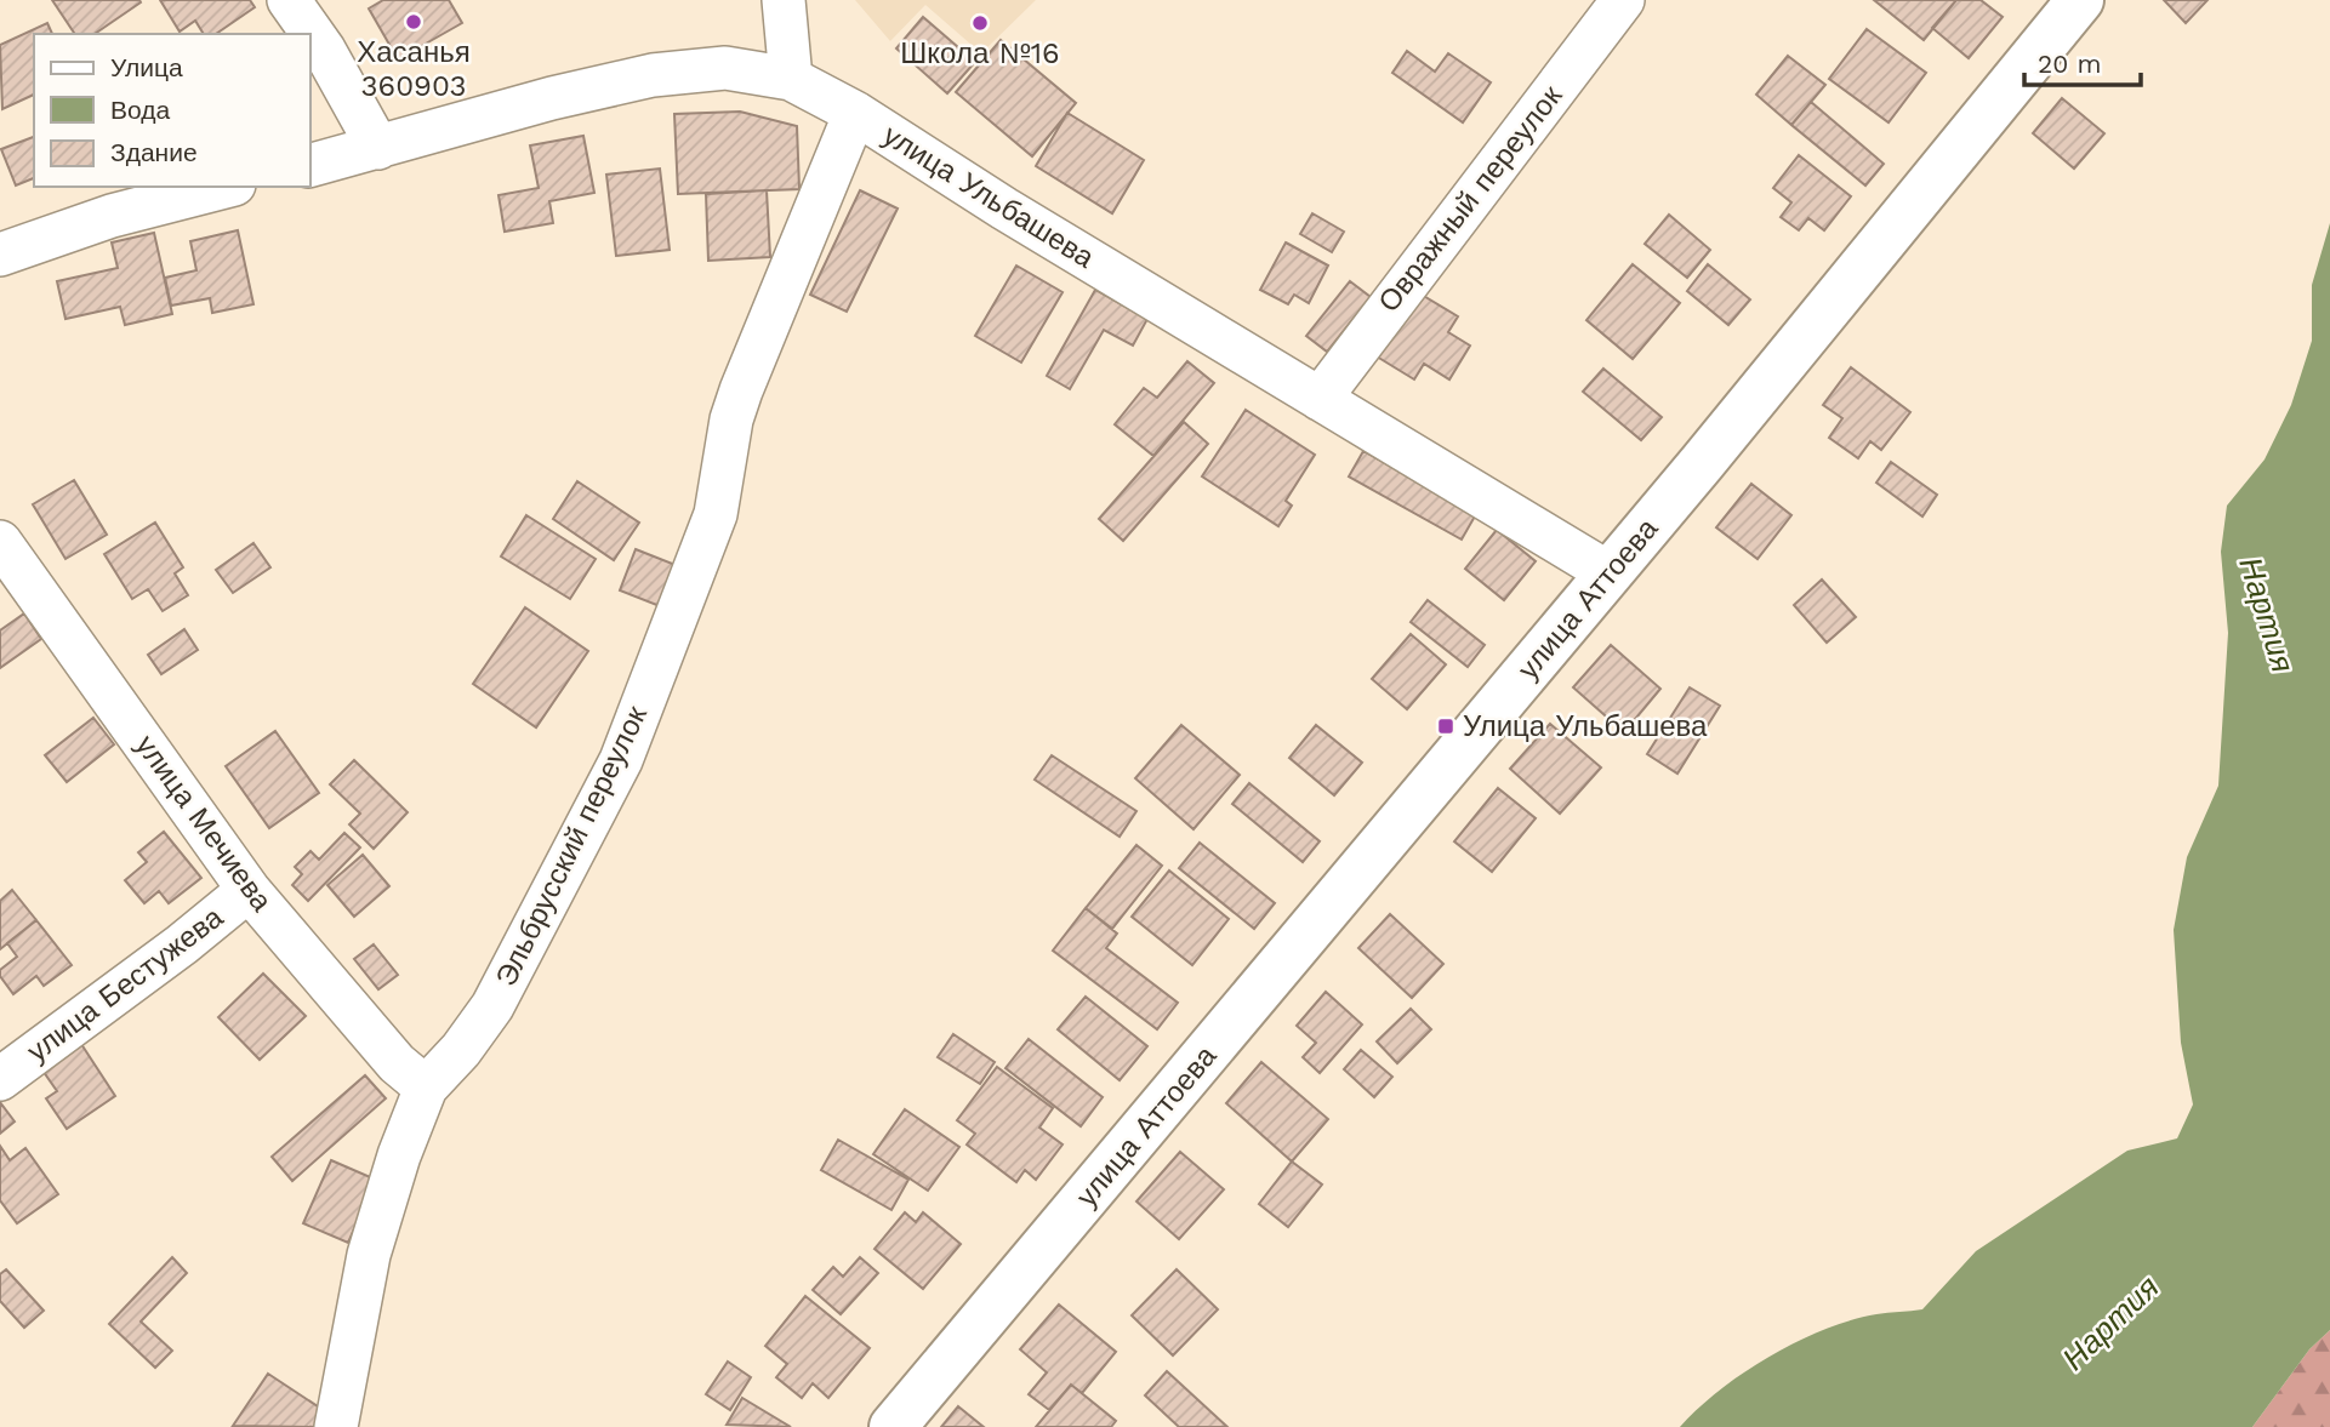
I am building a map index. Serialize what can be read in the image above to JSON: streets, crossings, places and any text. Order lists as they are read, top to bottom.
{
  "streets": {
    "street": [
      "улица Ульбашева",
      "Овражный переулок",
      "улица Аттоева",
      "улица Мечиева",
      "Эльбрусский переулок",
      "улица Бестужева"
    ]
  },
  "crossings": [
    ["улица Ульбашева", "Овражный переулок"],
    ["улица Ульбашева", "улица Аттоева"],
    ["улица Ульбашева", "Эльбрусский переулок"],
    ["улица Мечиева", "Эльбрусский переулок"],
    ["улица Мечиева", "улица Бестужева"]
  ],
  "water": ["Нартия"],
  "places": {
    "other": ["Хасанья 360903", "Школа №16"],
    "transit": ["Улица Ульбашева"]
  },
  "legend": ["Улица", "Вода", "Здание"],
  "scale_bar": "20 m"
}
